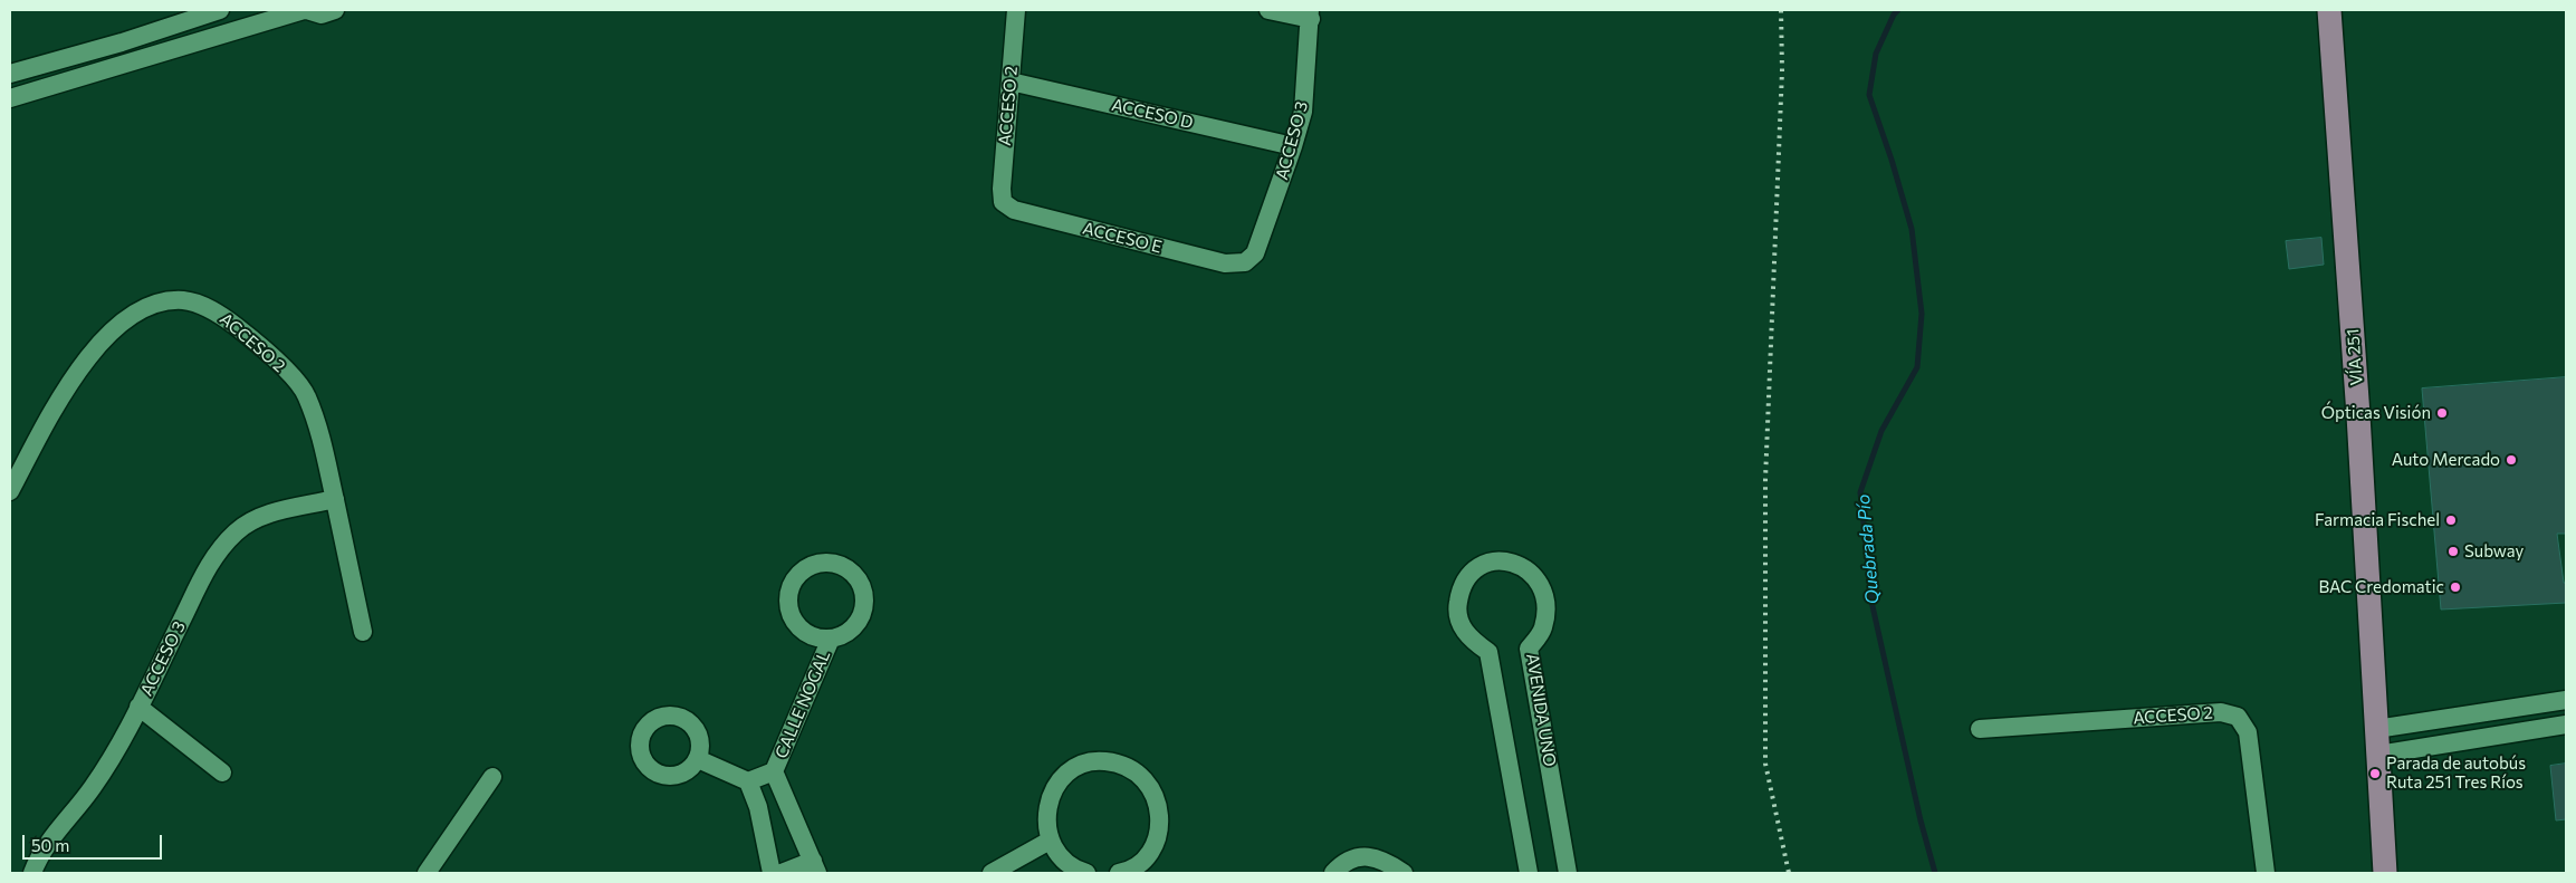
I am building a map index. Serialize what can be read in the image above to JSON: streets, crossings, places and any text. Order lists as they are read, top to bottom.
{
  "streets": {
    "main road": ["VÍA 251"],
    "street": [
      "ACCESO 2",
      "ACCESO D",
      "ACCESO 3",
      "ACCESO E",
      "CALLE NOGAL",
      "AVENIDA UNO"
    ]
  },
  "crossings": [
    ["ACCESO 2", "ACCESO D"],
    ["ACCESO 2", "ACCESO 3"],
    ["ACCESO 2", "ACCESO E"],
    ["ACCESO D", "ACCESO 3"],
    ["ACCESO 3", "ACCESO E"]
  ],
  "water": ["Quebrada Pío"],
  "places": [
    "Ópticas Visión",
    "Auto Mercado",
    "Farmacia Fischel",
    "Subway",
    "BAC Credomatic",
    "Parada de autobús Ruta 251 Tres Ríos"
  ],
  "scale_bar": "50 m"
}
